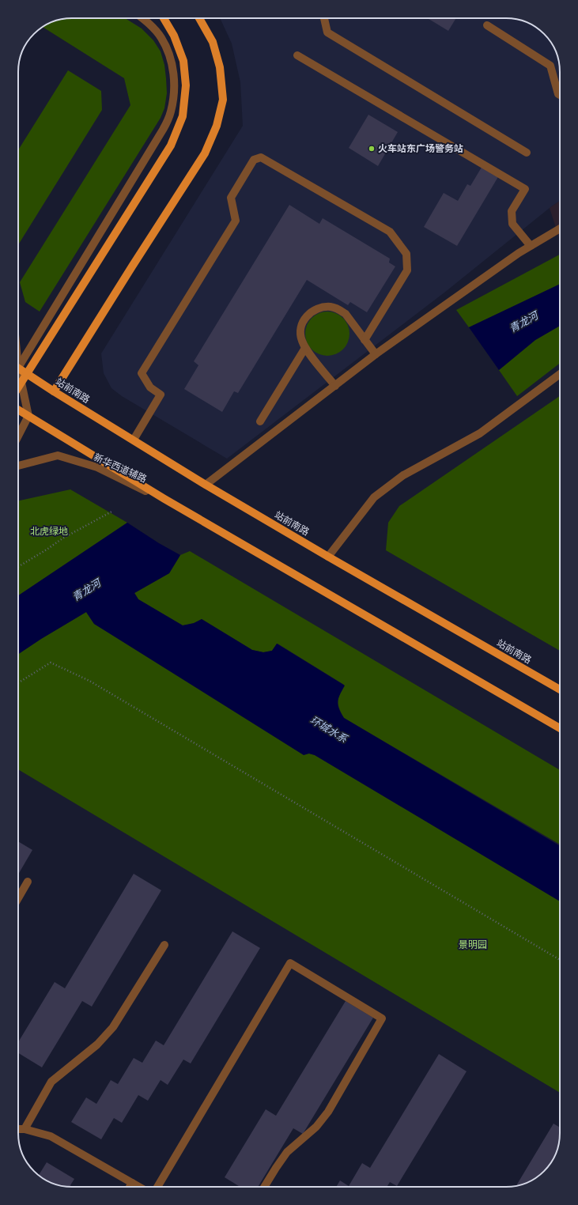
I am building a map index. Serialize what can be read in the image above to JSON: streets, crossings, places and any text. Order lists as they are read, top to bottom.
{
  "streets": {
    "main road": ["站前南路"],
    "street": ["新华西道辅路"]
  },
  "water": ["青龙河", "环城水系"],
  "parks": ["北虎绿地", "景明园"],
  "places": ["火车站东广场警务站"]
}
